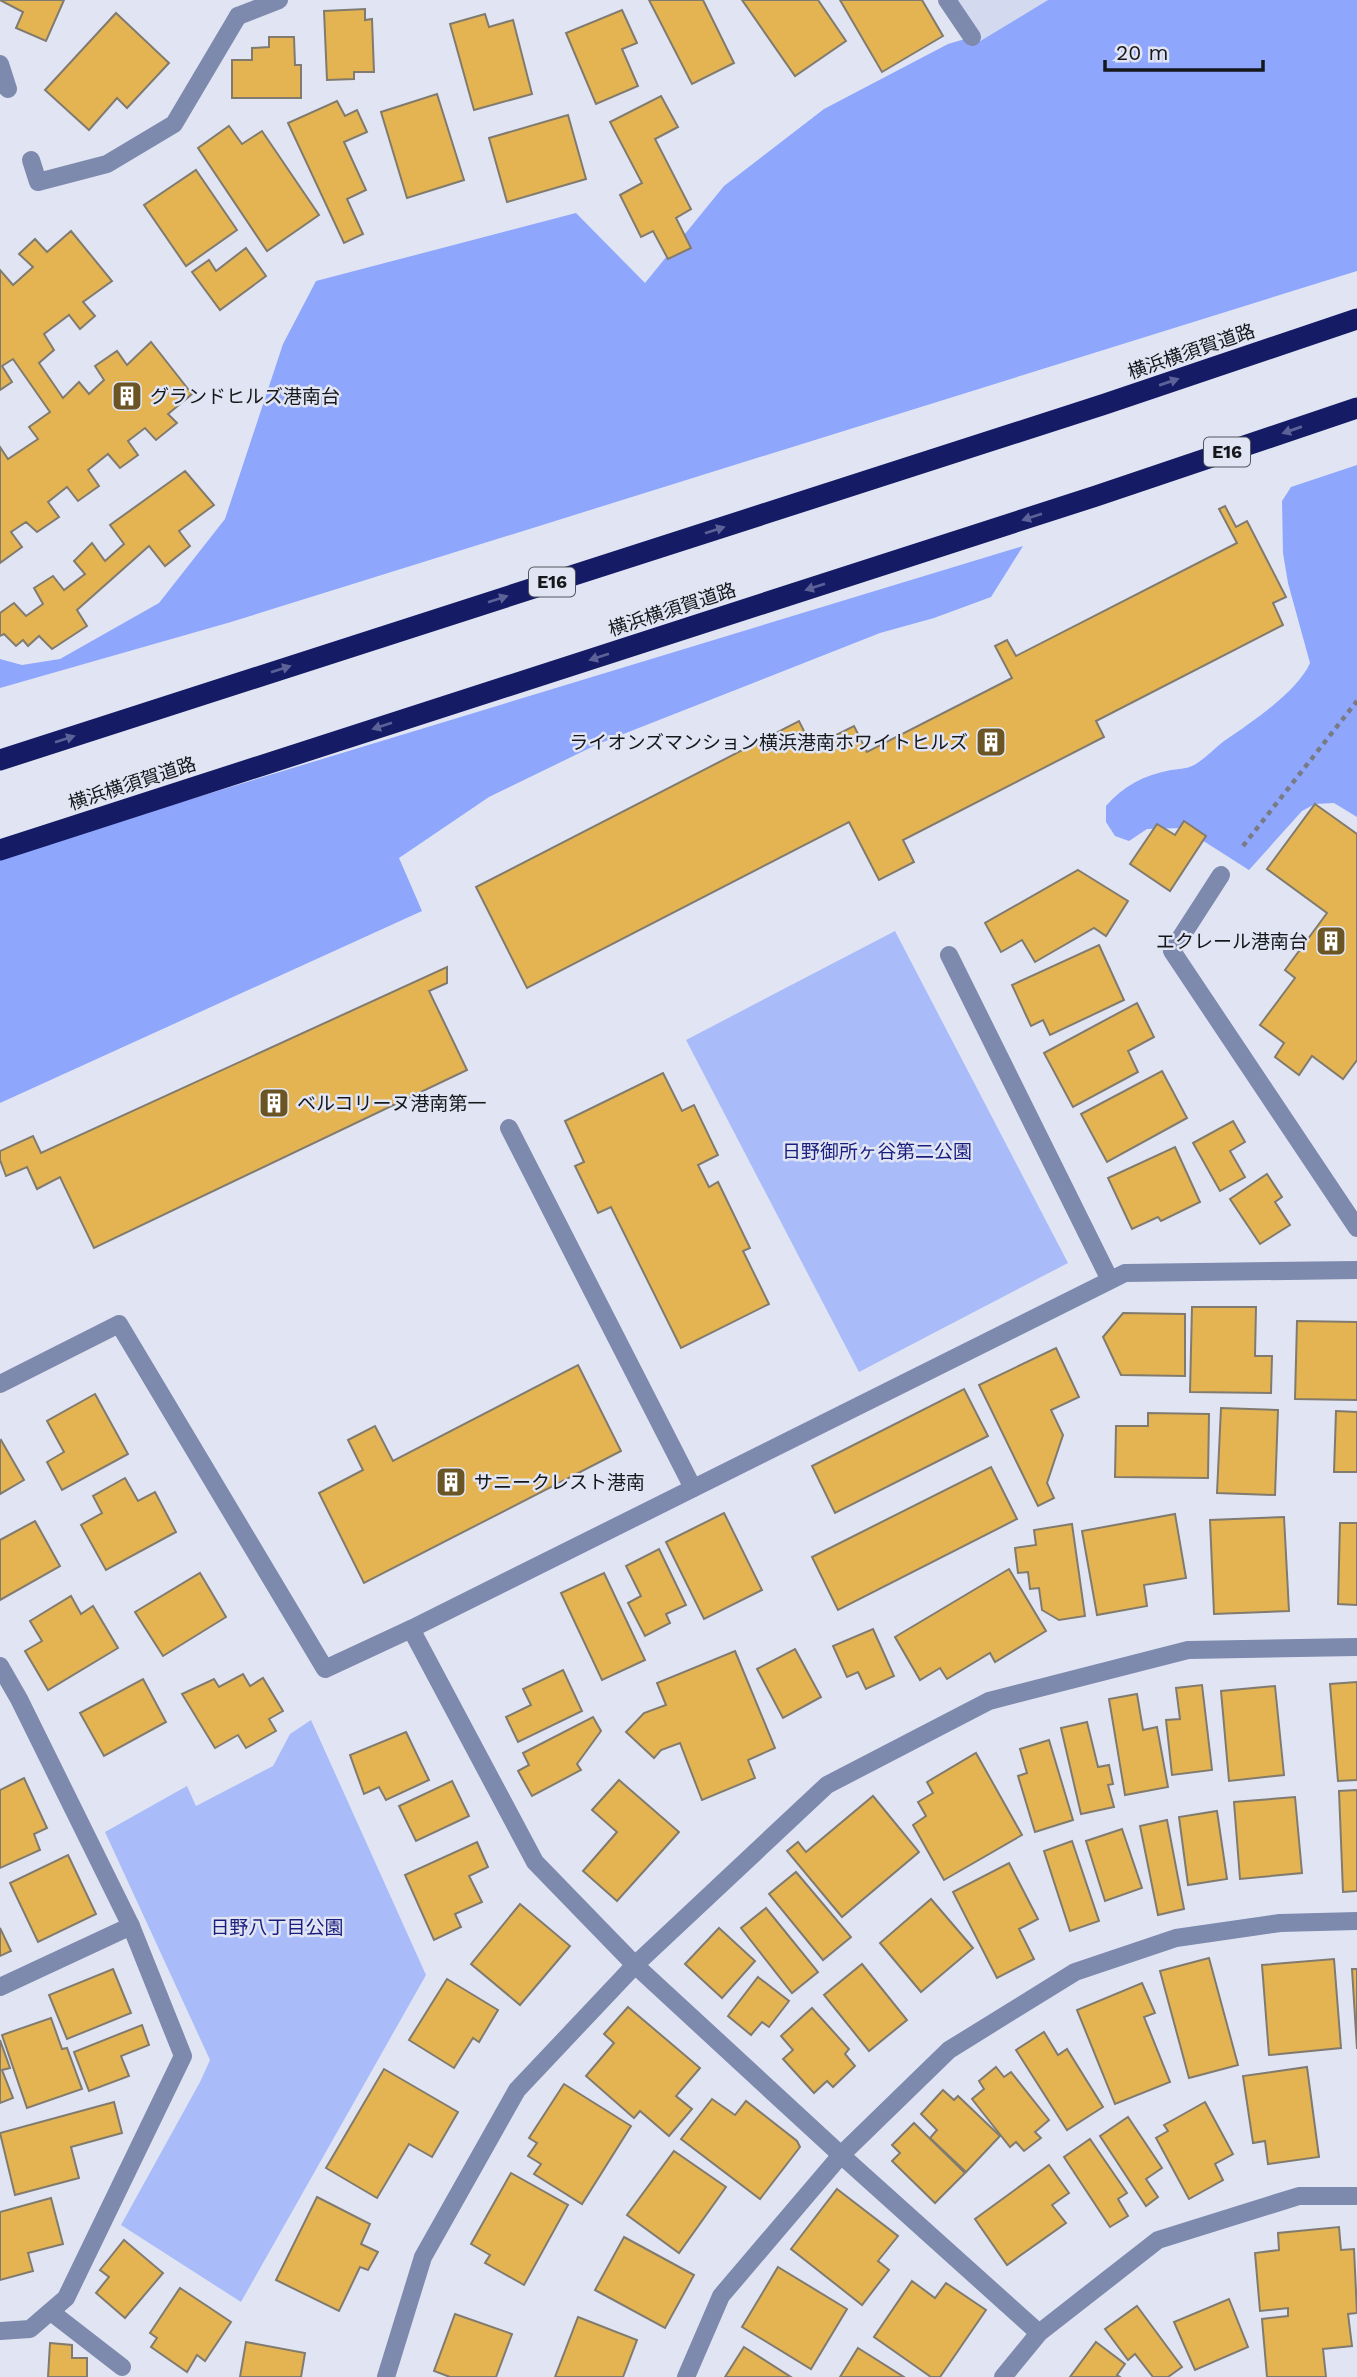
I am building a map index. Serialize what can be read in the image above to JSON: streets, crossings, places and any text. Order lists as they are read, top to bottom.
{
  "streets": {
    "highway": ["横浜横須賀道路", "E16"]
  },
  "parks": ["日野御所ヶ谷第二公園", "日野八丁目公園"],
  "places": {
    "building": [
      "グランドヒルズ港南台",
      "ライオンズマンション横浜港南ホワイトヒルズ",
      "エクレール港南台",
      "ベルコリーヌ港南第一",
      "サニークレスト港南"
    ]
  },
  "scale_bar": "20 m"
}
